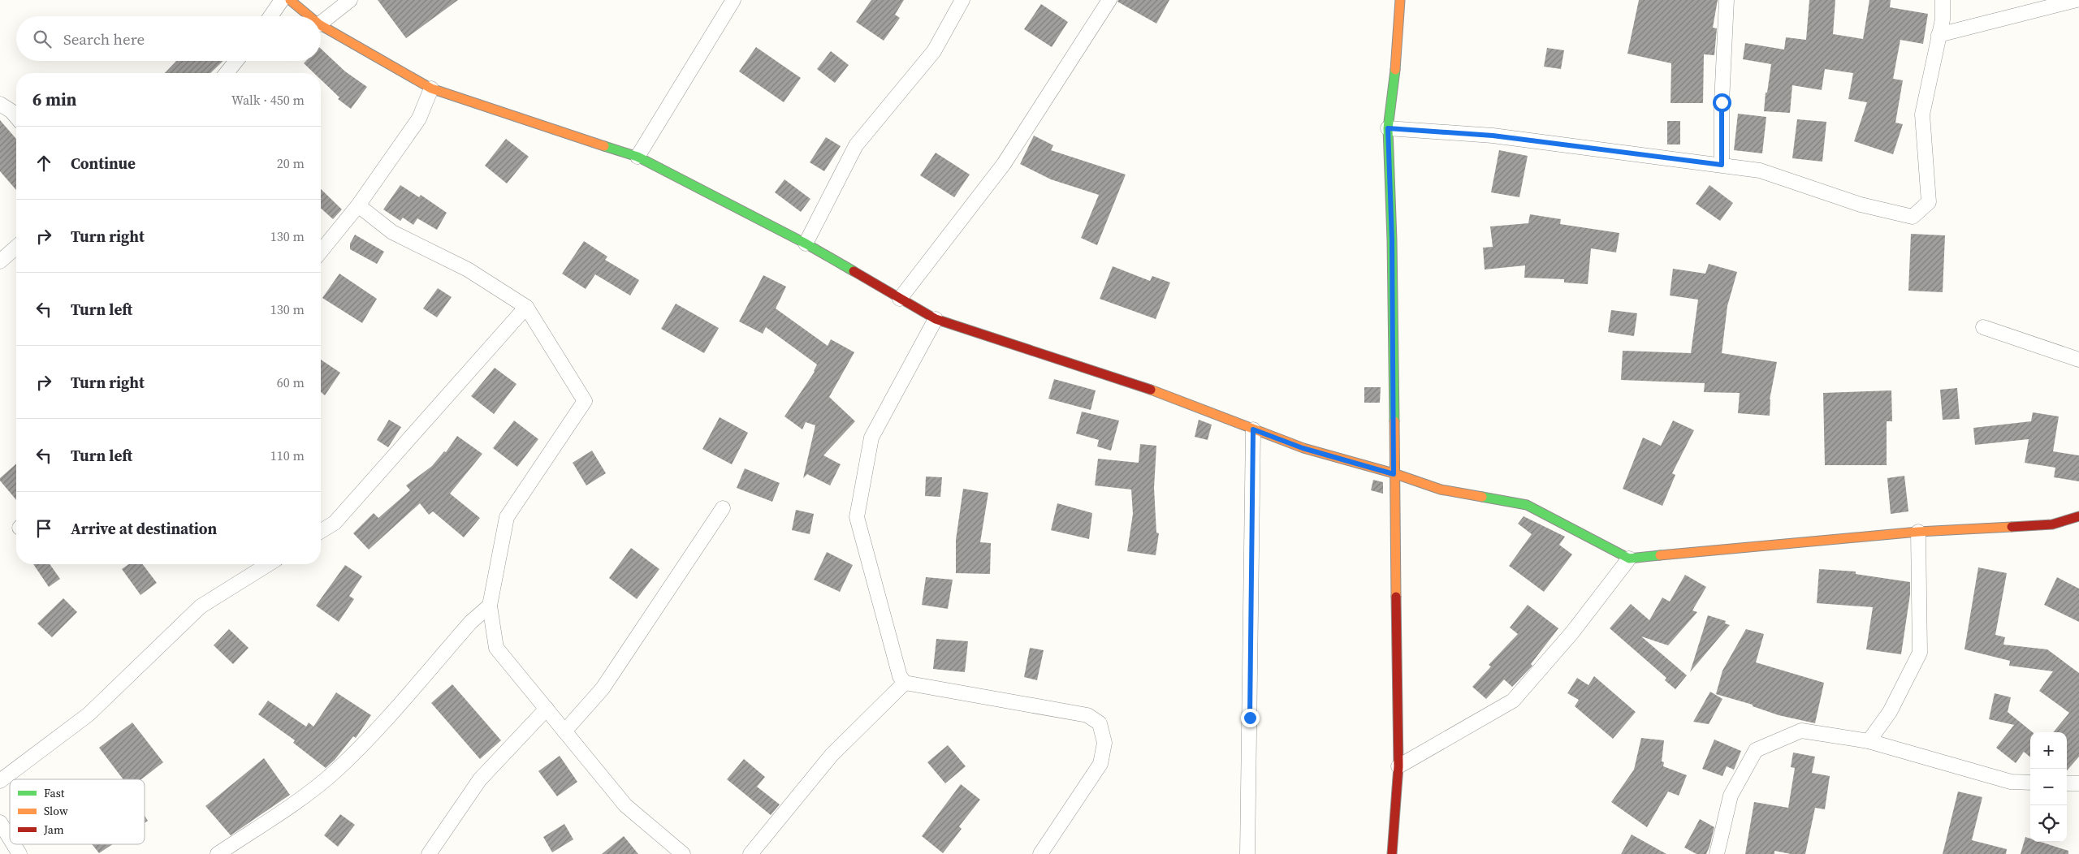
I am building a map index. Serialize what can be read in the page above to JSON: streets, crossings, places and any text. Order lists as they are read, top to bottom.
{
  "legend": ["Fast", "Slow", "Jam"],
  "page": {
    "search": "Search here",
    "heading": ["6 min", "Walk · 450 m"],
    "list": [
      ["Continue", "20 m"],
      ["Turn right", "130 m"],
      ["Turn left", "130 m"],
      ["Turn right", "60 m"],
      ["Turn left", "110 m"],
      "Arrive at destination"
    ],
    "map_buttons": ["+", "−"]
  }
}
